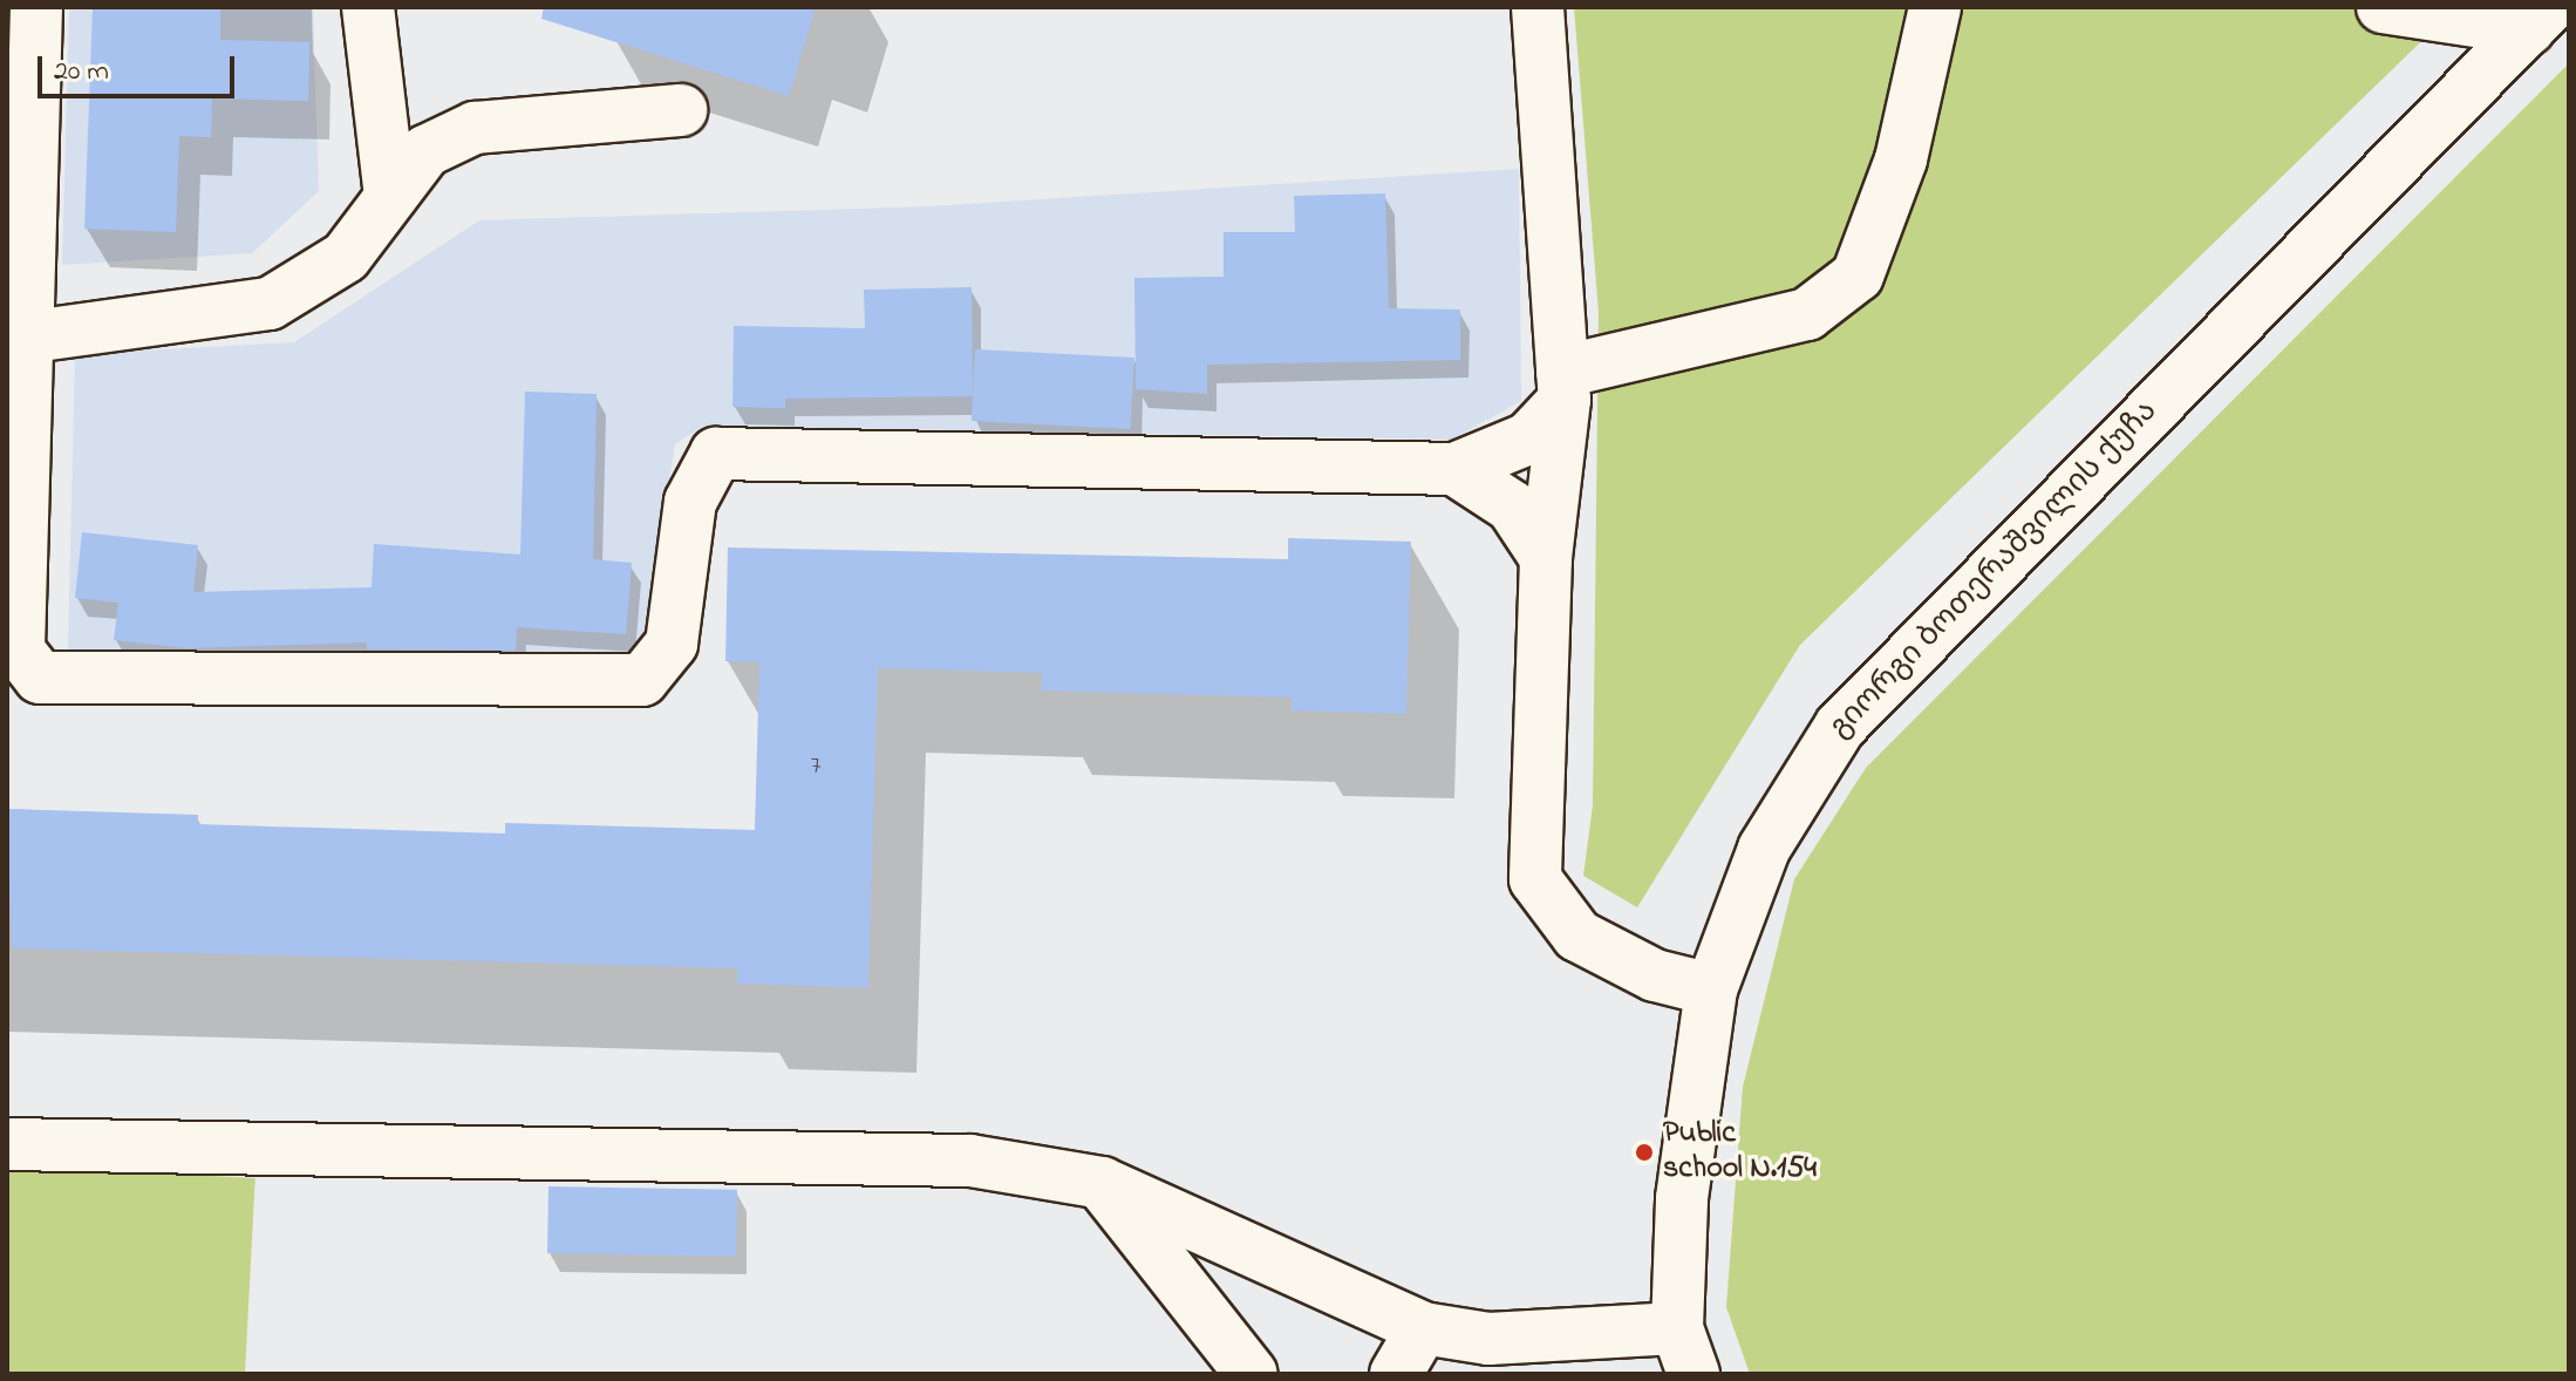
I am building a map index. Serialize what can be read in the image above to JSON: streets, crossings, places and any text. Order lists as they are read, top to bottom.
{
  "streets": {
    "street": ["გიორგი ბოთერაშვილის ქუჩა"]
  },
  "places": ["Public school N.154"],
  "house_numbers": ["7"],
  "scale_bar": "20 m"
}
